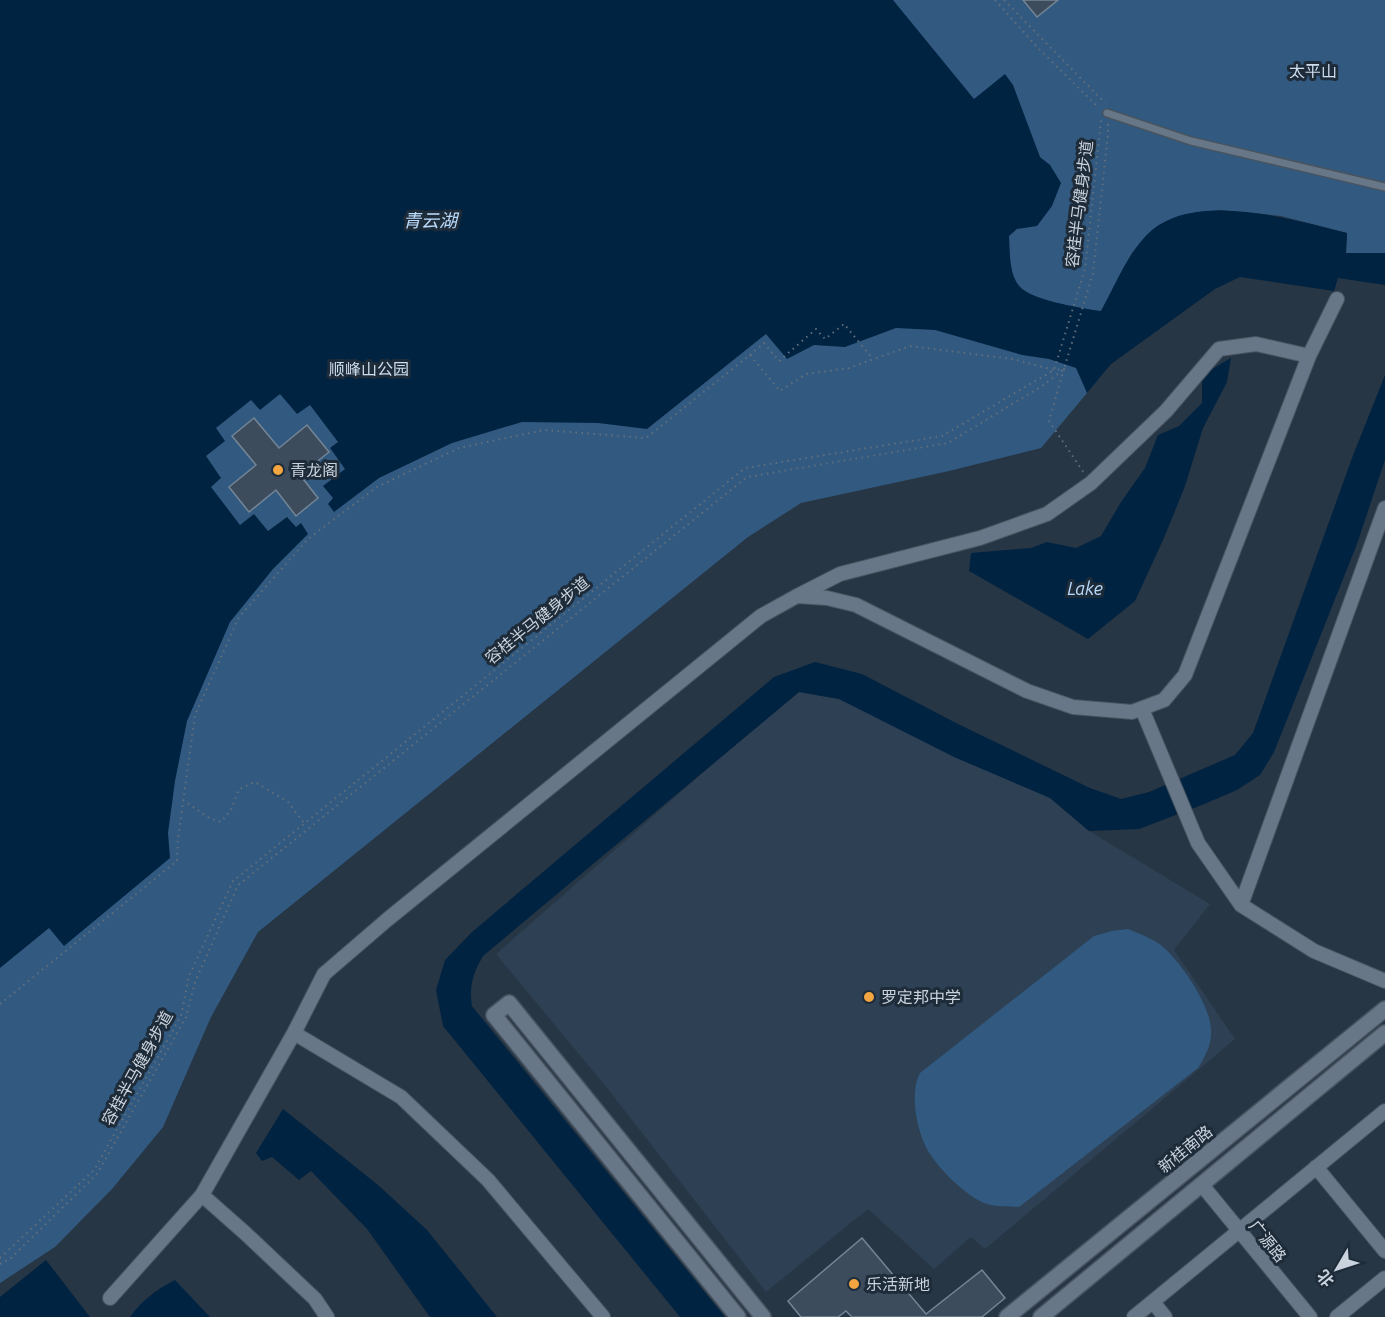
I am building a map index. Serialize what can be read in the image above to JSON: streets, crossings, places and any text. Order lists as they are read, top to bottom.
{
  "streets": {
    "main road": ["新桂南路"],
    "street": ["广源路"],
    "path": ["容桂半马健身步道"]
  },
  "water": ["青云湖", "Lake"],
  "parks": ["太平山", "顺峰山公园"],
  "places": ["青龙阁", "罗定邦中学", "乐活新地"],
  "north": "bottom left"
}
